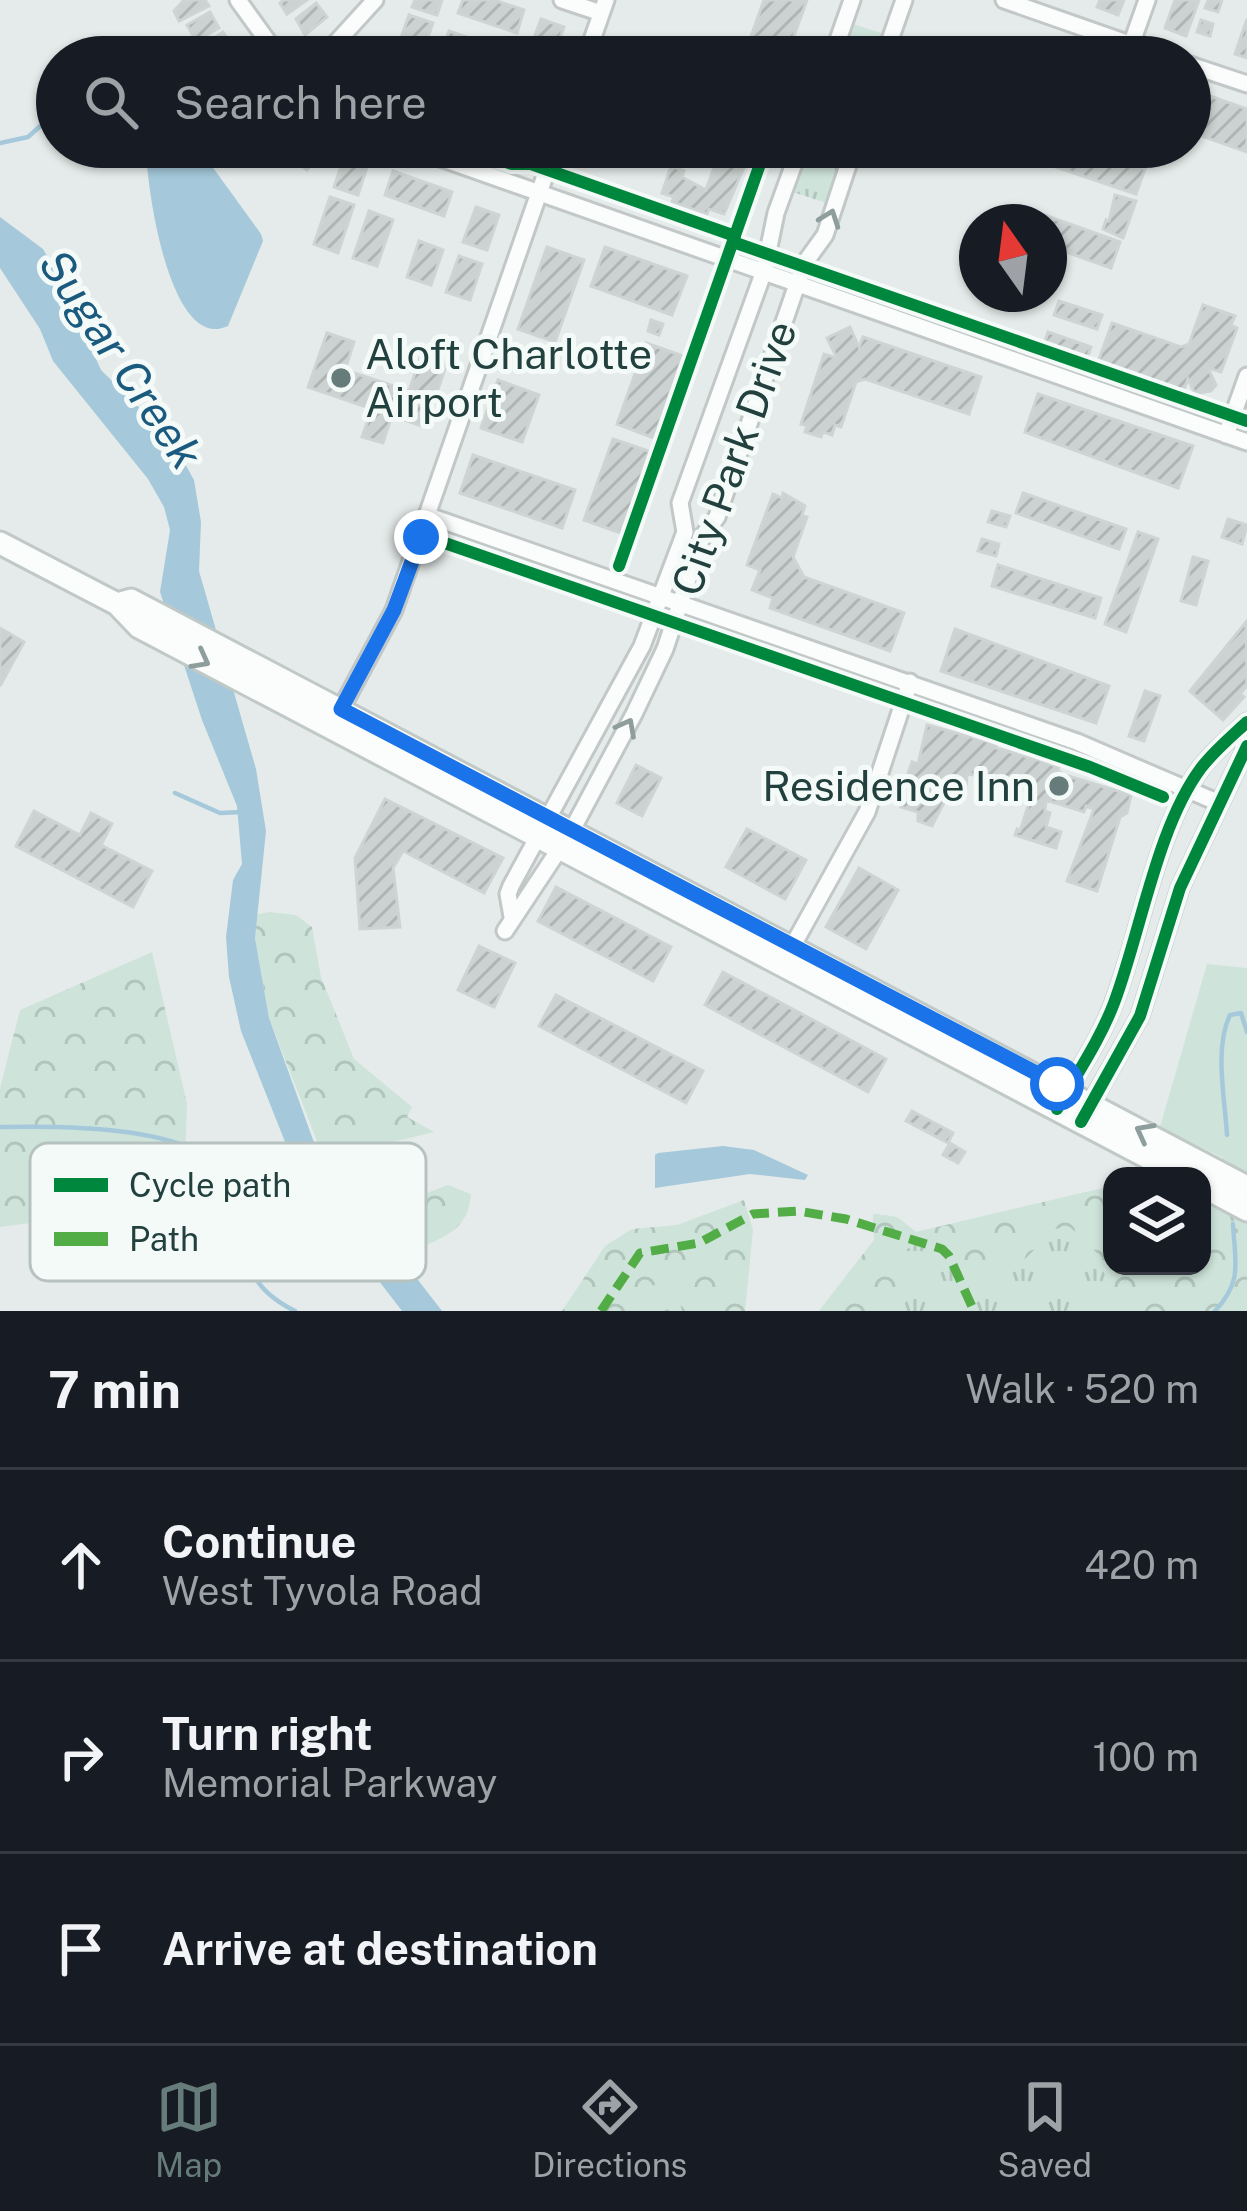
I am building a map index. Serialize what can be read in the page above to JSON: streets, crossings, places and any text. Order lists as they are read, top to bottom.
{
  "streets": {
    "street": ["City Park Drive"]
  },
  "water": ["Sugar Creek"],
  "places": ["Aloft Charlotte Airport", "Residence Inn"],
  "legend": ["Cycle path", "Path"],
  "north": "top",
  "page": {
    "search": "Search here",
    "heading": ["7 min", "Walk · 520 m"],
    "list": [
      ["Continue", "West Tyvola Road", "420 m"],
      ["Turn right", "Memorial Parkway", "100 m"],
      "Arrive at destination"
    ],
    "nav": ["Map", "Directions", "Saved"]
  }
}
